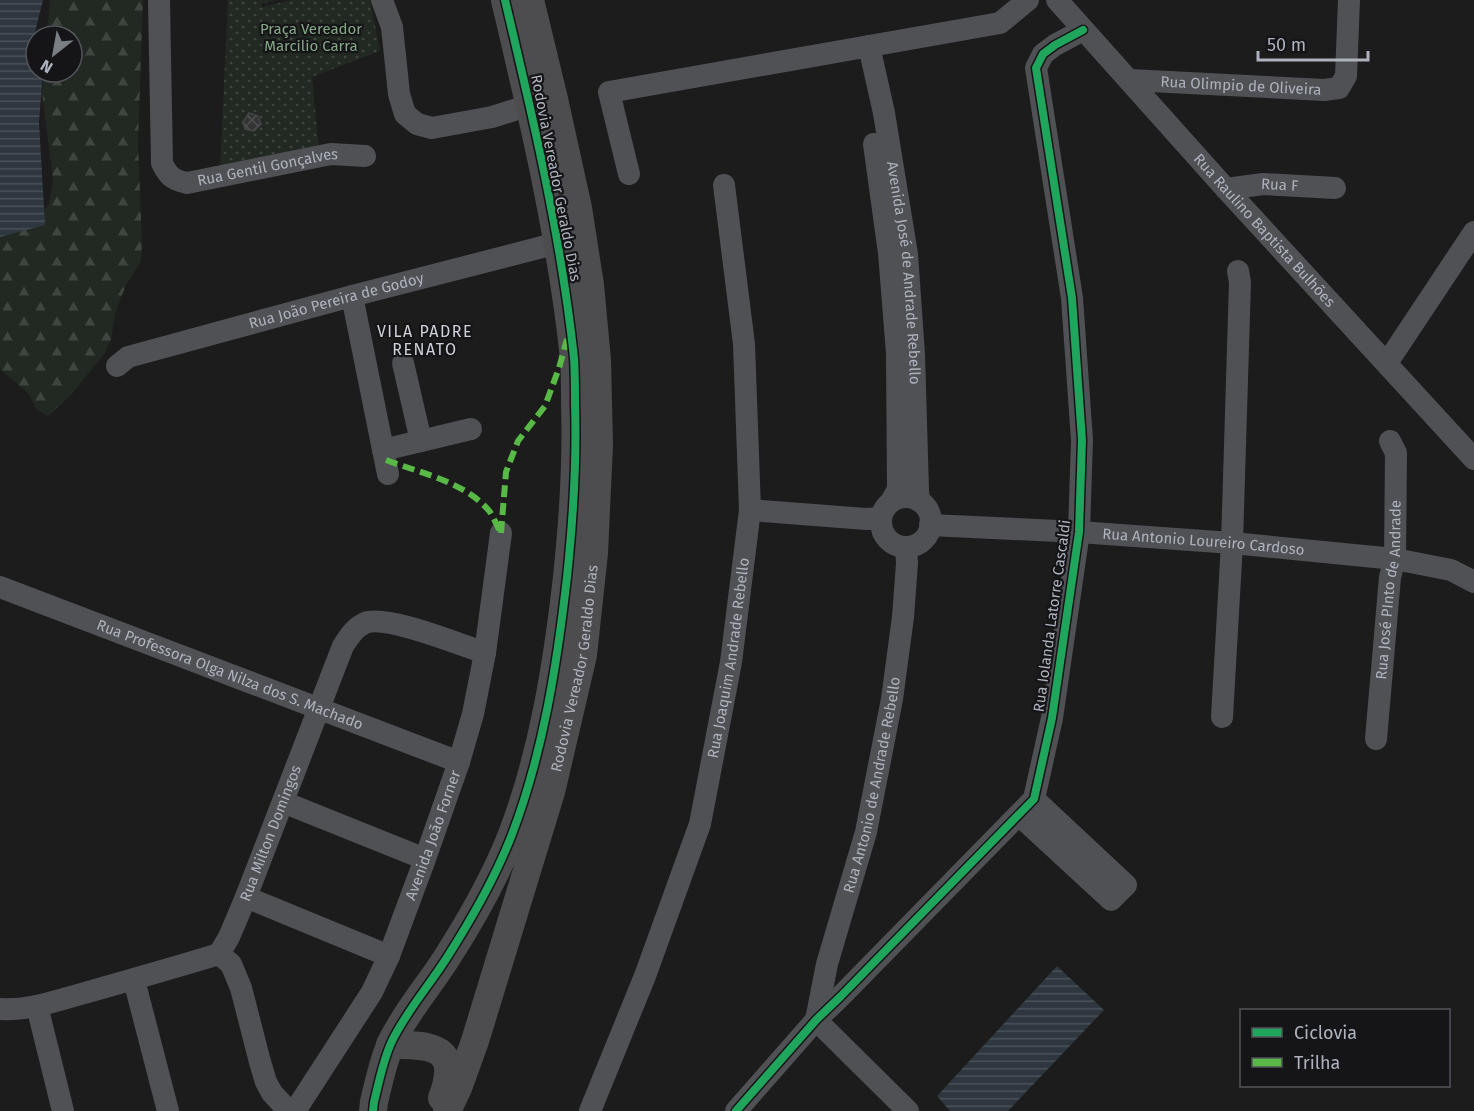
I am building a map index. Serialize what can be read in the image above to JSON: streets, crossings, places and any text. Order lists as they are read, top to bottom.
{
  "streets": {
    "main road": ["Rodovia Vereador Geraldo Dias"],
    "street": [
      "Rua Olimpio de Oliveira",
      "Rua Gentil Gonçalves",
      "Rua F",
      "Rua Raulino Baptista Bulhões",
      "Avenida José de Andrade Rebello",
      "Rua João Pereira de Godoy",
      "Rua Antonio Loureiro Cardoso",
      "Rua José PInto de Andrade",
      "Rua Iolanda Latorre Cascaldi",
      "Rua Joaquim Andrade Rebello",
      "Rua Professora Olga Nilza dos S. Machado",
      "Rua Antonio de Andrade Rebello",
      "Rua Milton Domingos",
      "Avenida João Forner"
    ]
  },
  "crossings": [
    ["Rua Olimpio de Oliveira", "Rua Raulino Baptista Bulhões"],
    ["Rodovia Vereador Geraldo Dias", "Rua João Pereira de Godoy"],
    ["Rua F", "Rua Raulino Baptista Bulhões"],
    ["Rua Raulino Baptista Bulhões", "Rua Iolanda Latorre Cascaldi"],
    ["Avenida José de Andrade Rebello", "Rua Antonio Loureiro Cardoso"],
    ["Avenida José de Andrade Rebello", "Rua Antonio de Andrade Rebello"],
    ["Rua Antonio Loureiro Cardoso", "Rua José PInto de Andrade"],
    ["Rua Antonio Loureiro Cardoso", "Rua Iolanda Latorre Cascaldi"],
    ["Rua Antonio Loureiro Cardoso", "Rua Antonio de Andrade Rebello"],
    ["Rua Iolanda Latorre Cascaldi", "Rua Antonio de Andrade Rebello"],
    ["Rua Professora Olga Nilza dos S. Machado", "Rua Milton Domingos"],
    ["Rua Professora Olga Nilza dos S. Machado", "Avenida João Forner"],
    ["Rua Milton Domingos", "Avenida João Forner"]
  ],
  "districts": ["VILA PADRE RENATO"],
  "parks": ["Praça Vereador Marcilio Carra"],
  "legend": ["Ciclovia", "Trilha"],
  "scale_bar": "50 m",
  "north": "bottom left"
}
